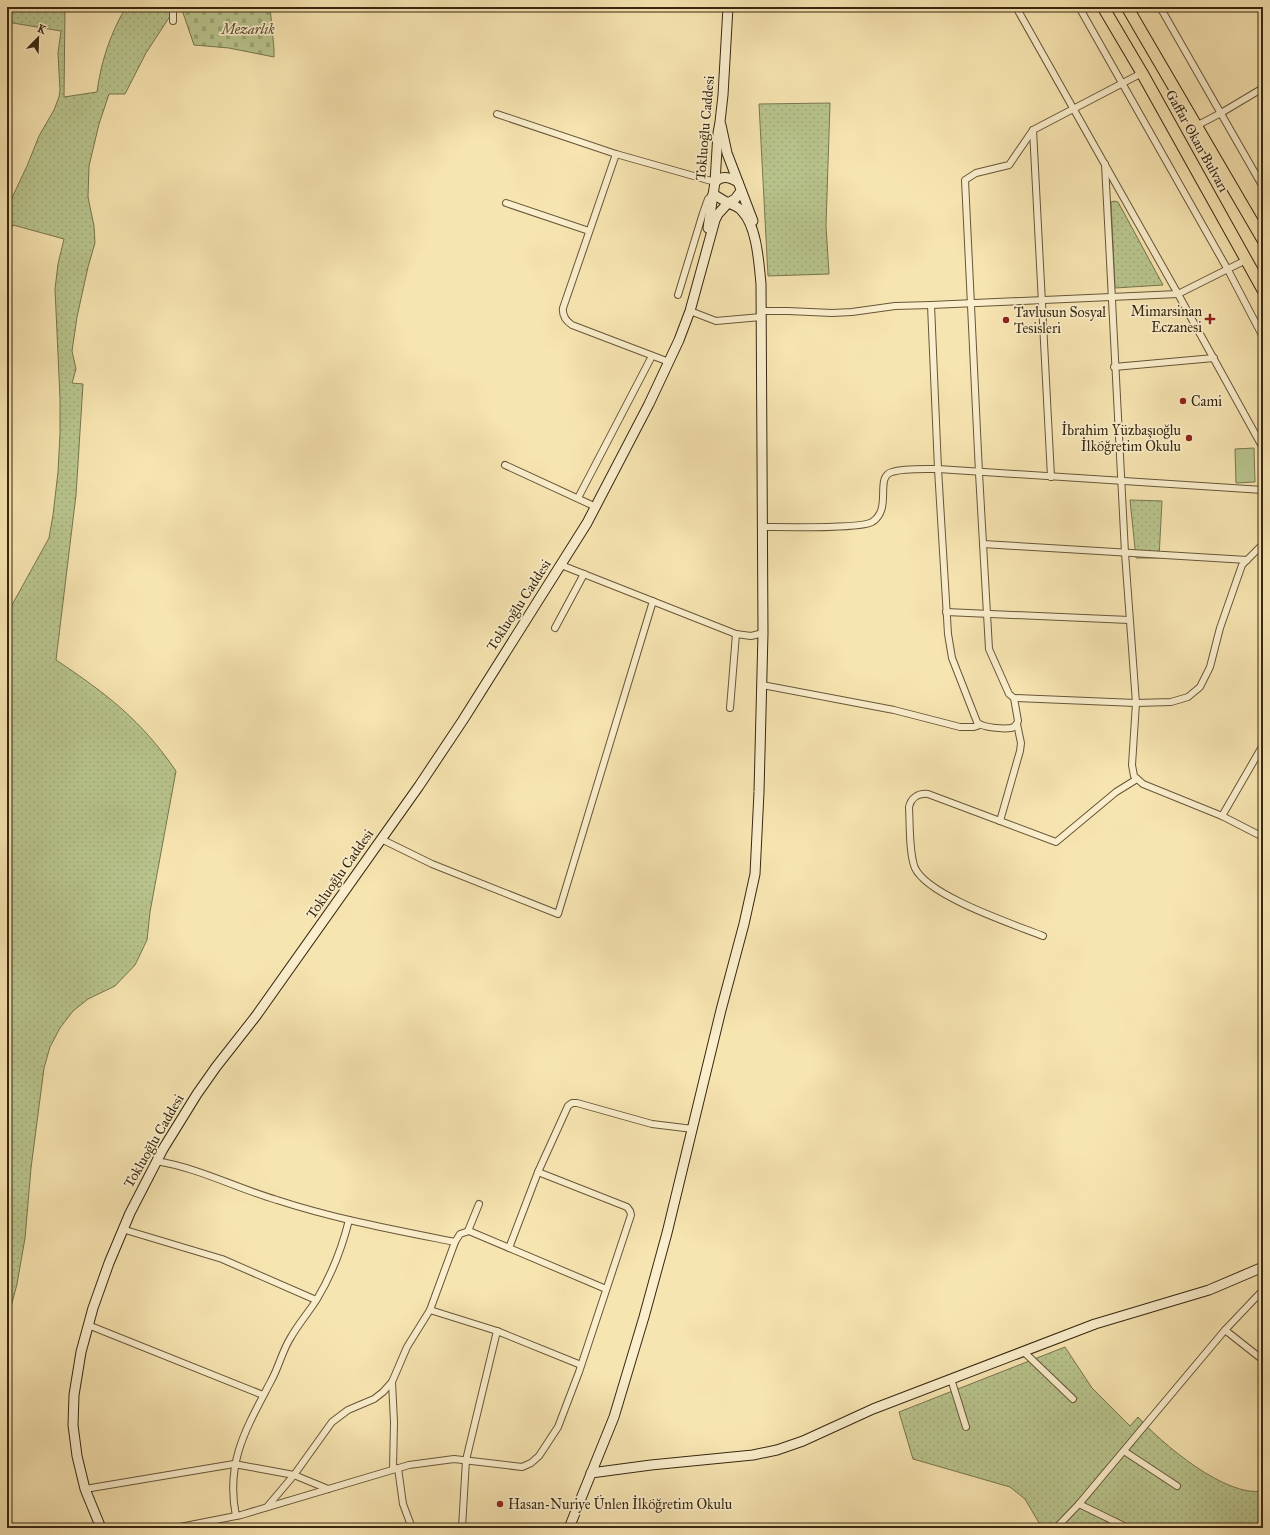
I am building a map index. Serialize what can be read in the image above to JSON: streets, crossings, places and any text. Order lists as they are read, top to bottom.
{
  "streets": {
    "highway": ["Gaffar Okan Bulvarı"],
    "street": ["Tokluoğlu Caddesi"]
  },
  "parks": ["Mezarlık"],
  "places": {
    "health": ["Mimarsinan Eczanesi"],
    "other": [
      "Tavlusun Sosyal Tesisleri",
      "Cami",
      "İbrahim Yüzbaşıoğlu İlköğretim Okulu",
      "Hasan-Nuriye Ünlen İlköğretim Okulu"
    ]
  },
  "north": "top right"
}
